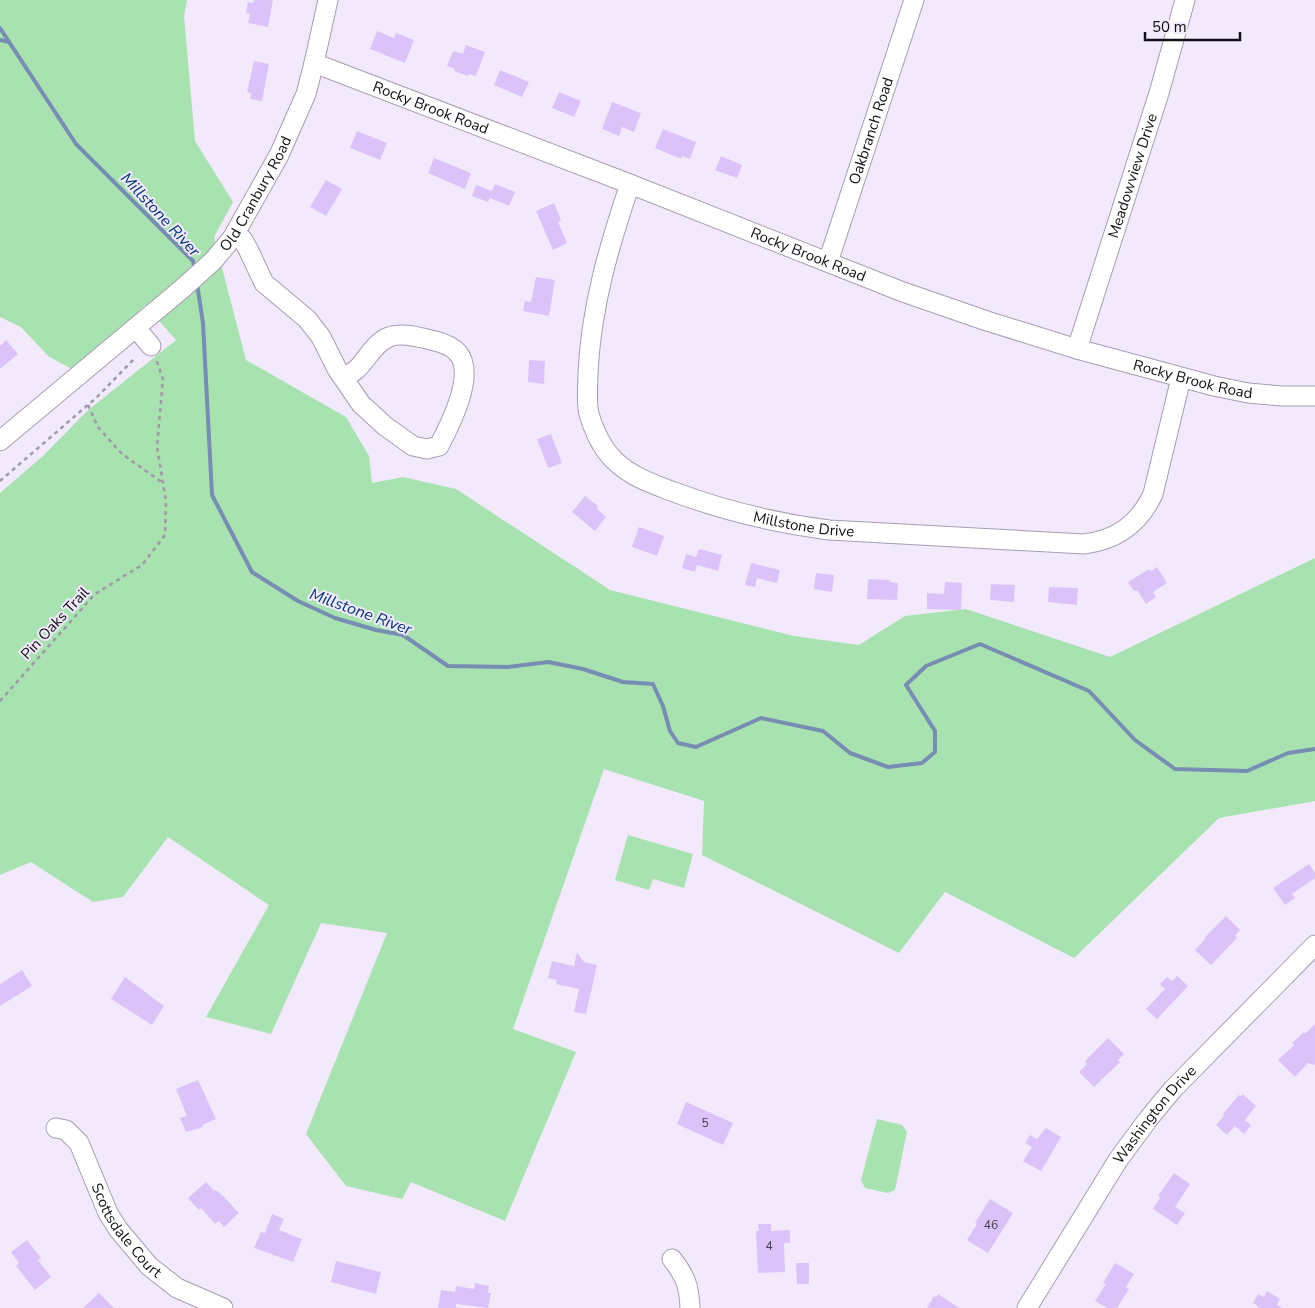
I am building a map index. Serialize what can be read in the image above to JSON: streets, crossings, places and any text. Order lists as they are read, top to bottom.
{
  "streets": {
    "street": [
      "Rocky Brook Road",
      "Oakbranch Road",
      "Meadowview Drive",
      "Old Cranbury Road",
      "Millstone Drive",
      "Washington Drive",
      "Scottsdale Court"
    ],
    "path": ["Pin Oaks Trail"]
  },
  "crossings": [
    ["Rocky Brook Road", "Oakbranch Road"],
    ["Rocky Brook Road", "Meadowview Drive"],
    ["Rocky Brook Road", "Old Cranbury Road"],
    ["Rocky Brook Road", "Millstone Drive"]
  ],
  "water": ["Millstone River"],
  "house_numbers": ["5", "46", "4"],
  "scale_bar": "50 m"
}
